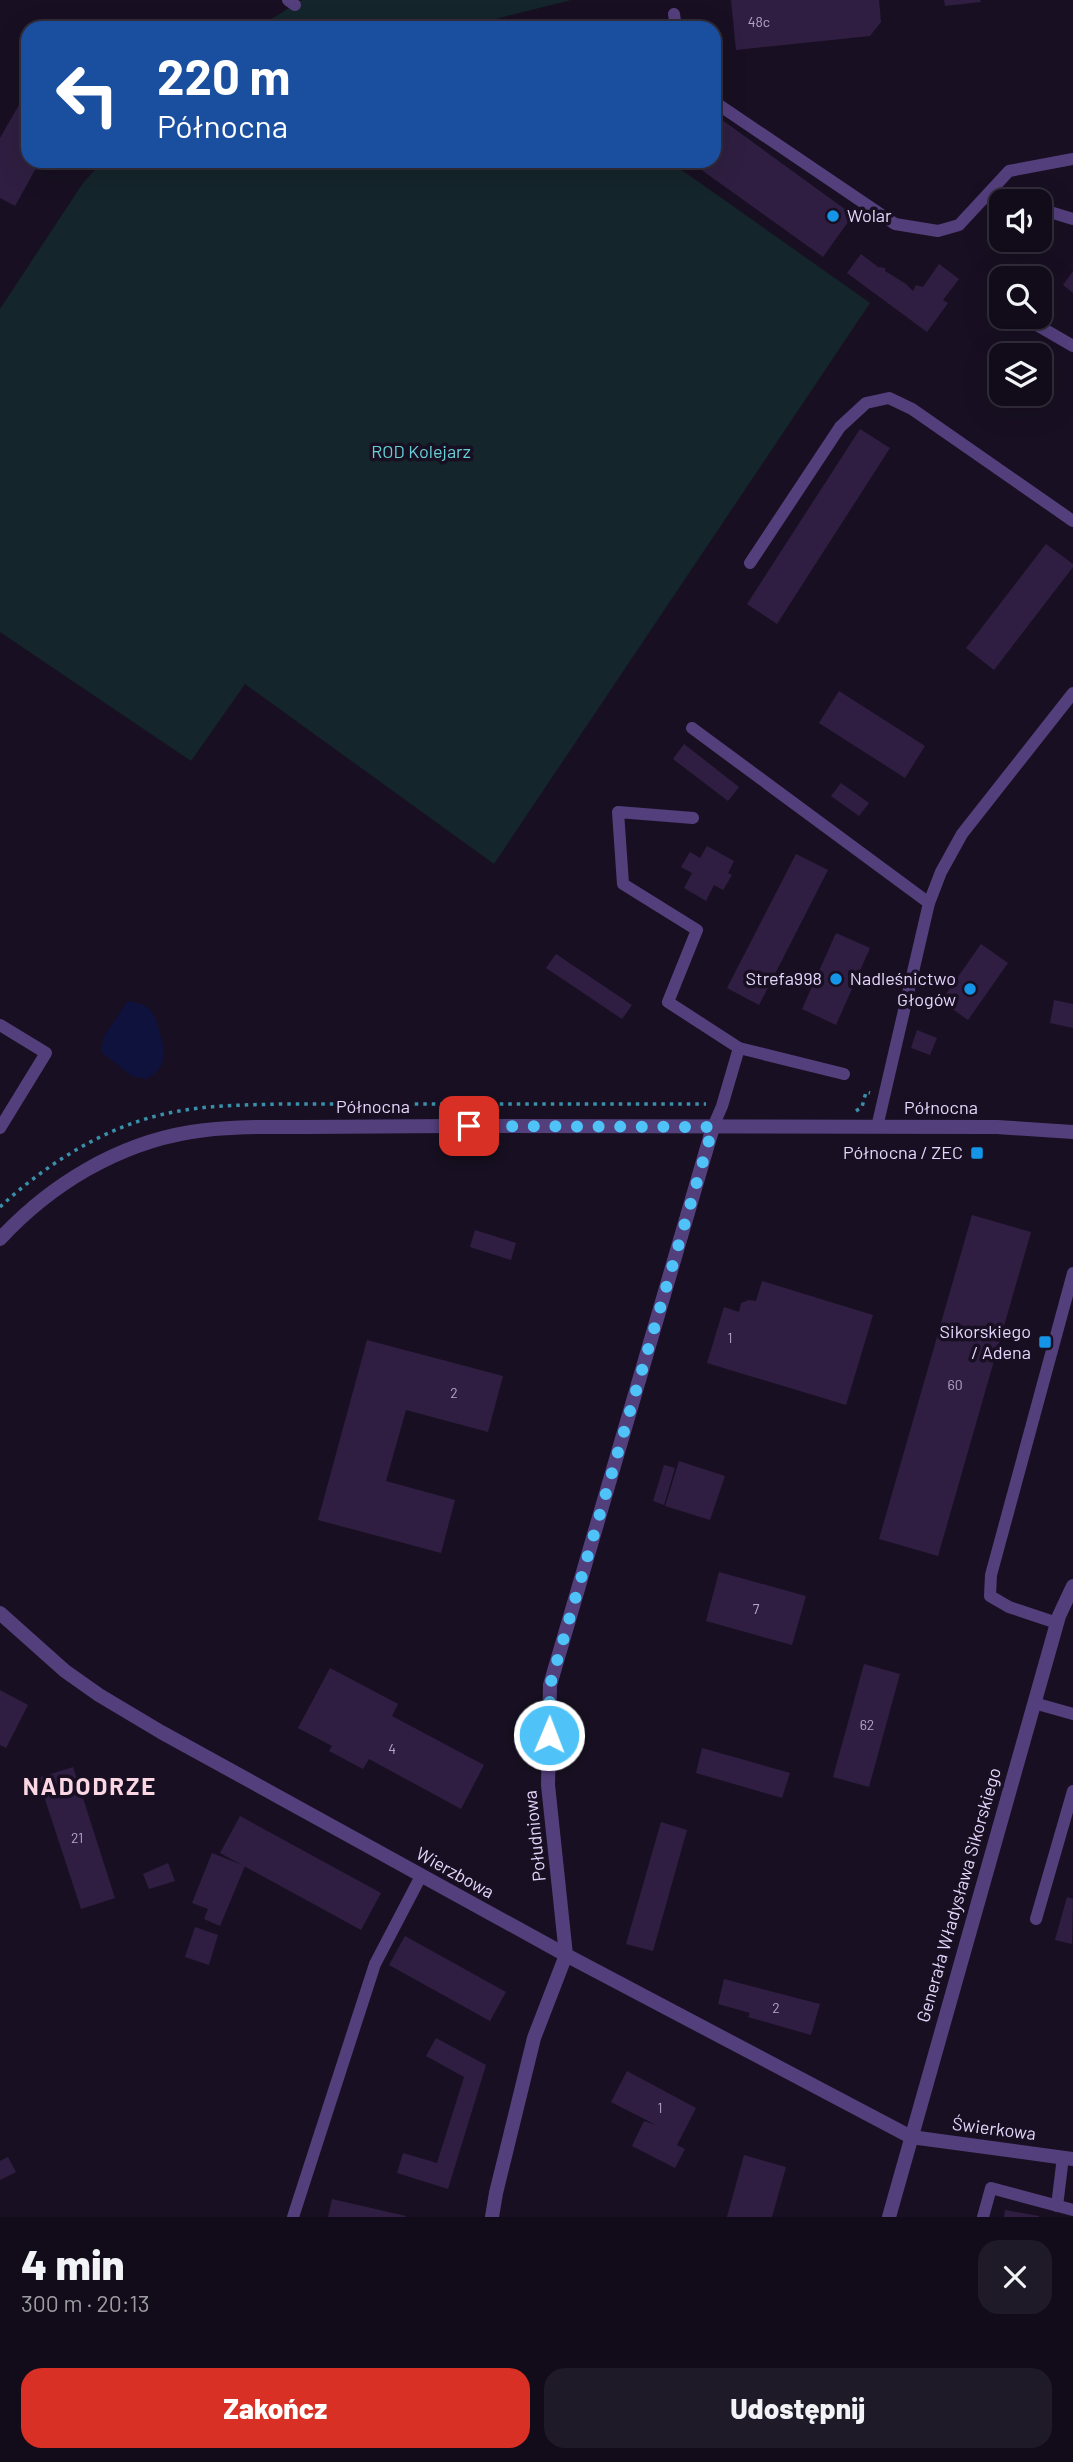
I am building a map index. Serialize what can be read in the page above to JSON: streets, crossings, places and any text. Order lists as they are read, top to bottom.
{
  "streets": {
    "street": [
      "Północna",
      "Południowa",
      "Wierzbowa",
      "Generała Władysława Sikorskiego",
      "Świerkowa"
    ]
  },
  "crossings": [
    ["Północna", "Południowa"],
    ["Południowa", "Wierzbowa"],
    ["Wierzbowa", "Generała Władysława Sikorskiego"],
    ["Wierzbowa", "Świerkowa"],
    ["Generała Władysława Sikorskiego", "Świerkowa"]
  ],
  "districts": ["NADODRZE"],
  "parks": ["ROD Kolejarz"],
  "places": {
    "other": ["Wolar", "Strefa998", "Nadleśnictwo Głogów"],
    "transit": ["Północna / ZEC", "Sikorskiego / Adena"]
  },
  "house_numbers": [
    "48c",
    "1",
    "60",
    "2",
    "7",
    "62",
    "4",
    "21",
    "2",
    "1"
  ],
  "page": {
    "turn": ["220 m", "Północna"],
    "heading": ["4 min", "300 m · 20:13"],
    "buttons": ["Zakończ", "Udostępnij"]
  }
}
